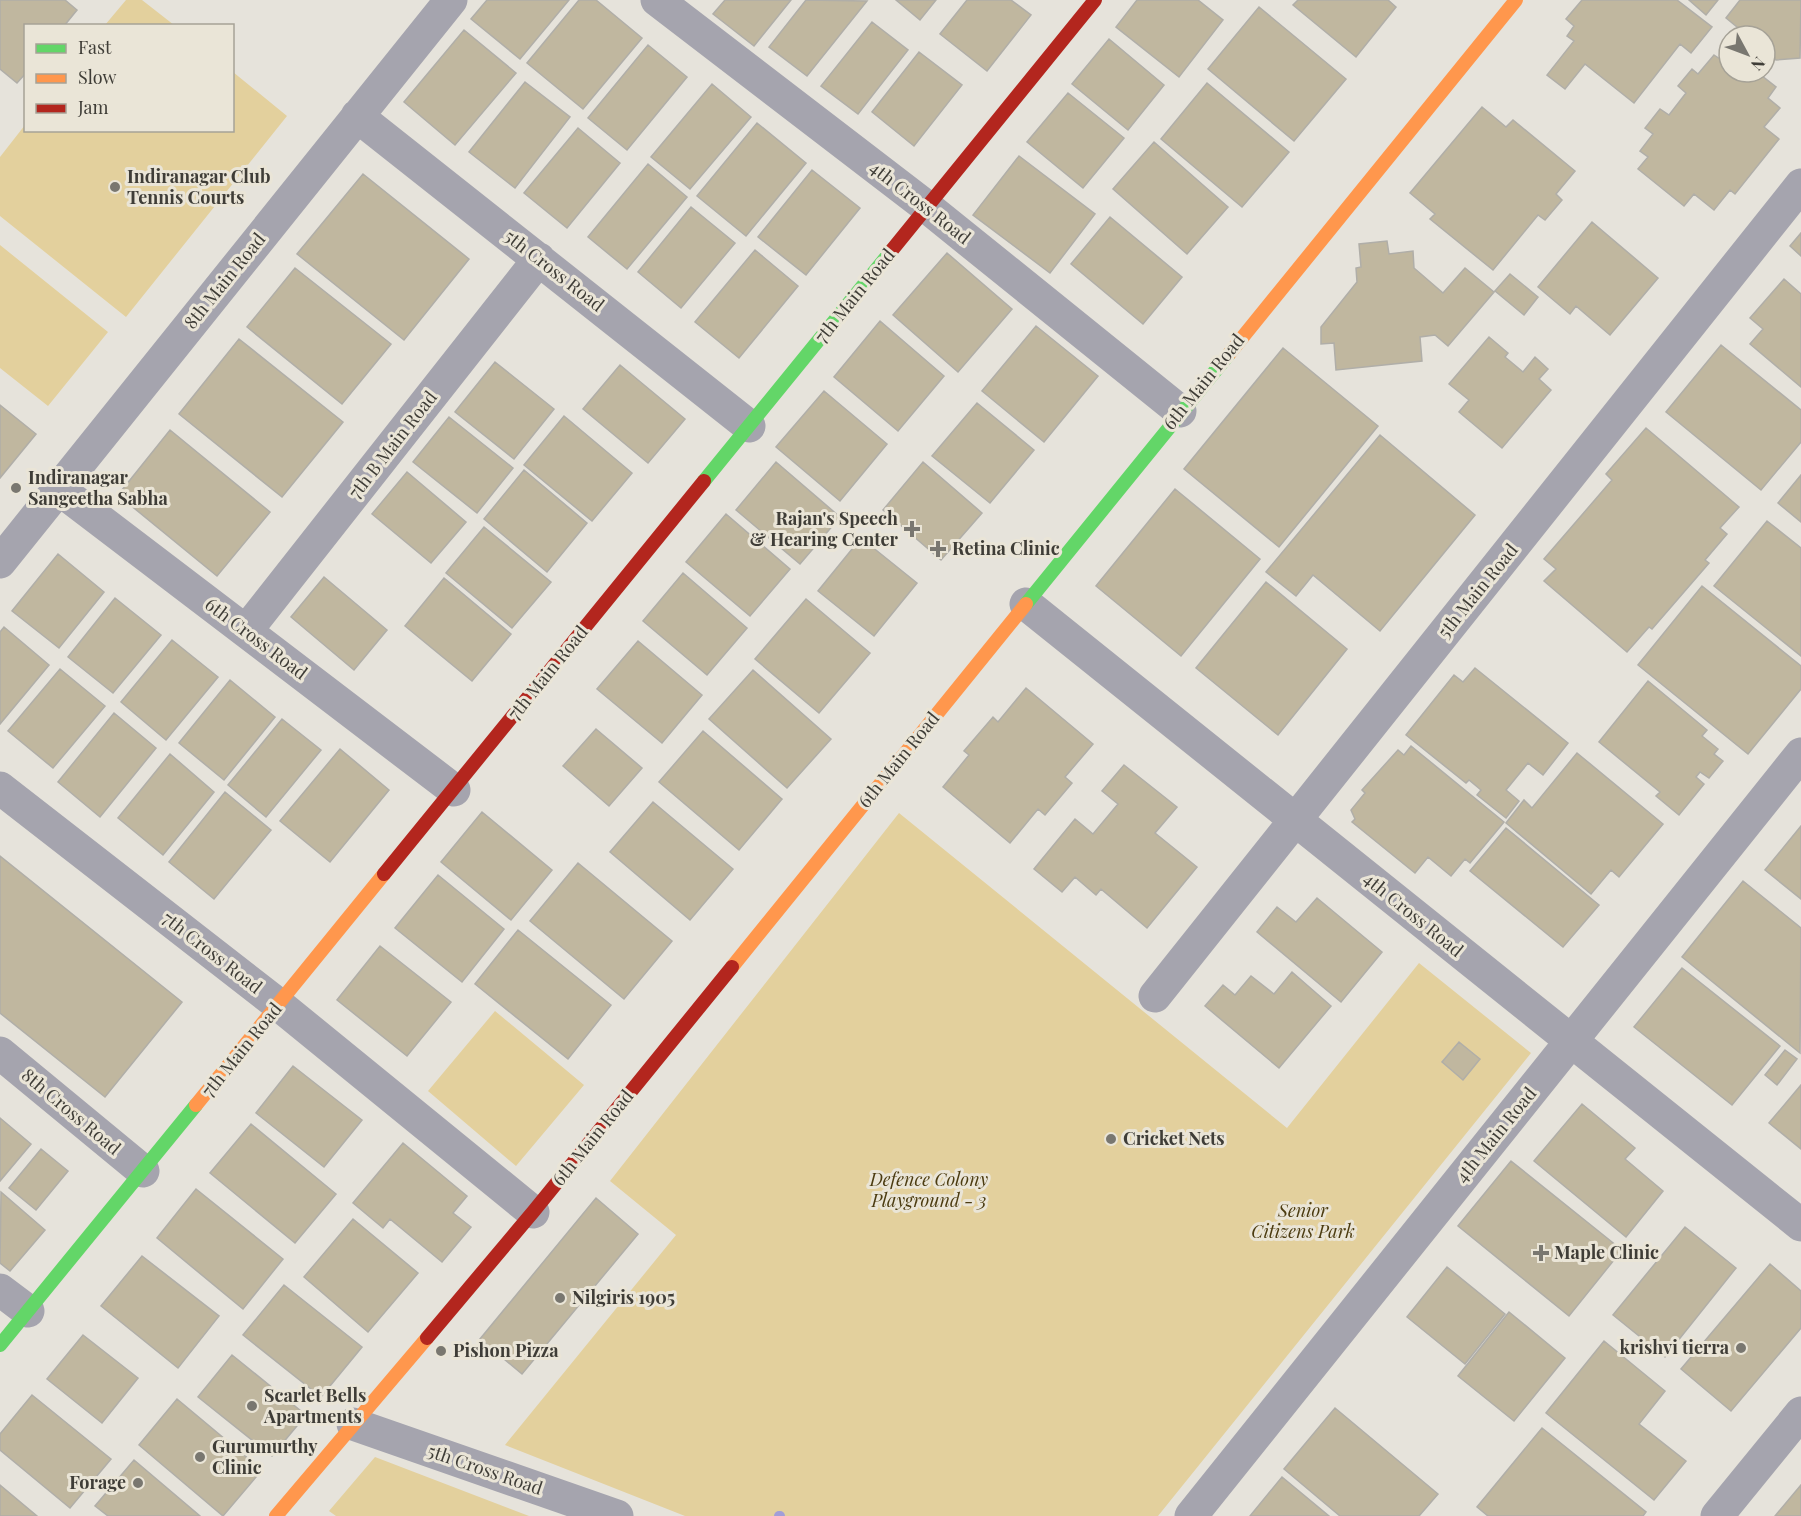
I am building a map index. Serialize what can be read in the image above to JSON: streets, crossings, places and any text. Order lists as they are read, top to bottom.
{
  "streets": {
    "street": [
      "4th Cross Road",
      "5th Cross Road",
      "8th Main Road",
      "7th Main Road",
      "6th Main Road",
      "7th B Main Road",
      "5th Main Road",
      "6th Cross Road",
      "7th Cross Road",
      "8th Cross Road",
      "4th Main Road"
    ]
  },
  "crossings": [
    ["4th Cross Road", "7th Main Road"],
    ["4th Cross Road", "6th Main Road"],
    ["4th Cross Road", "5th Main Road"],
    ["4th Cross Road", "4th Main Road"],
    ["5th Cross Road", "8th Main Road"],
    ["5th Cross Road", "7th Main Road"],
    ["5th Cross Road", "6th Main Road"],
    ["5th Cross Road", "7th B Main Road"],
    ["8th Main Road", "6th Cross Road"],
    ["7th Main Road", "6th Cross Road"],
    ["7th Main Road", "7th Cross Road"],
    ["7th Main Road", "8th Cross Road"],
    ["6th Main Road", "7th Cross Road"],
    ["7th B Main Road", "6th Cross Road"]
  ],
  "parks": ["Defence Colony Playground - 3", "Senior Citizens Park"],
  "places": {
    "other": [
      "Indiranagar Club Tennis Courts",
      "Indiranagar Sangeetha Sabha",
      "Cricket Nets",
      "Nilgiris 1905",
      "krishvi tierra",
      "Pishon Pizza",
      "Scarlet Bells Apartments",
      "Gurumurthy Clinic",
      "Forage"
    ],
    "health": ["Rajan's Speech & Hearing Center", "Retina Clinic", "Maple Clinic"]
  },
  "legend": ["Fast", "Slow", "Jam"],
  "north": "bottom right"
}
